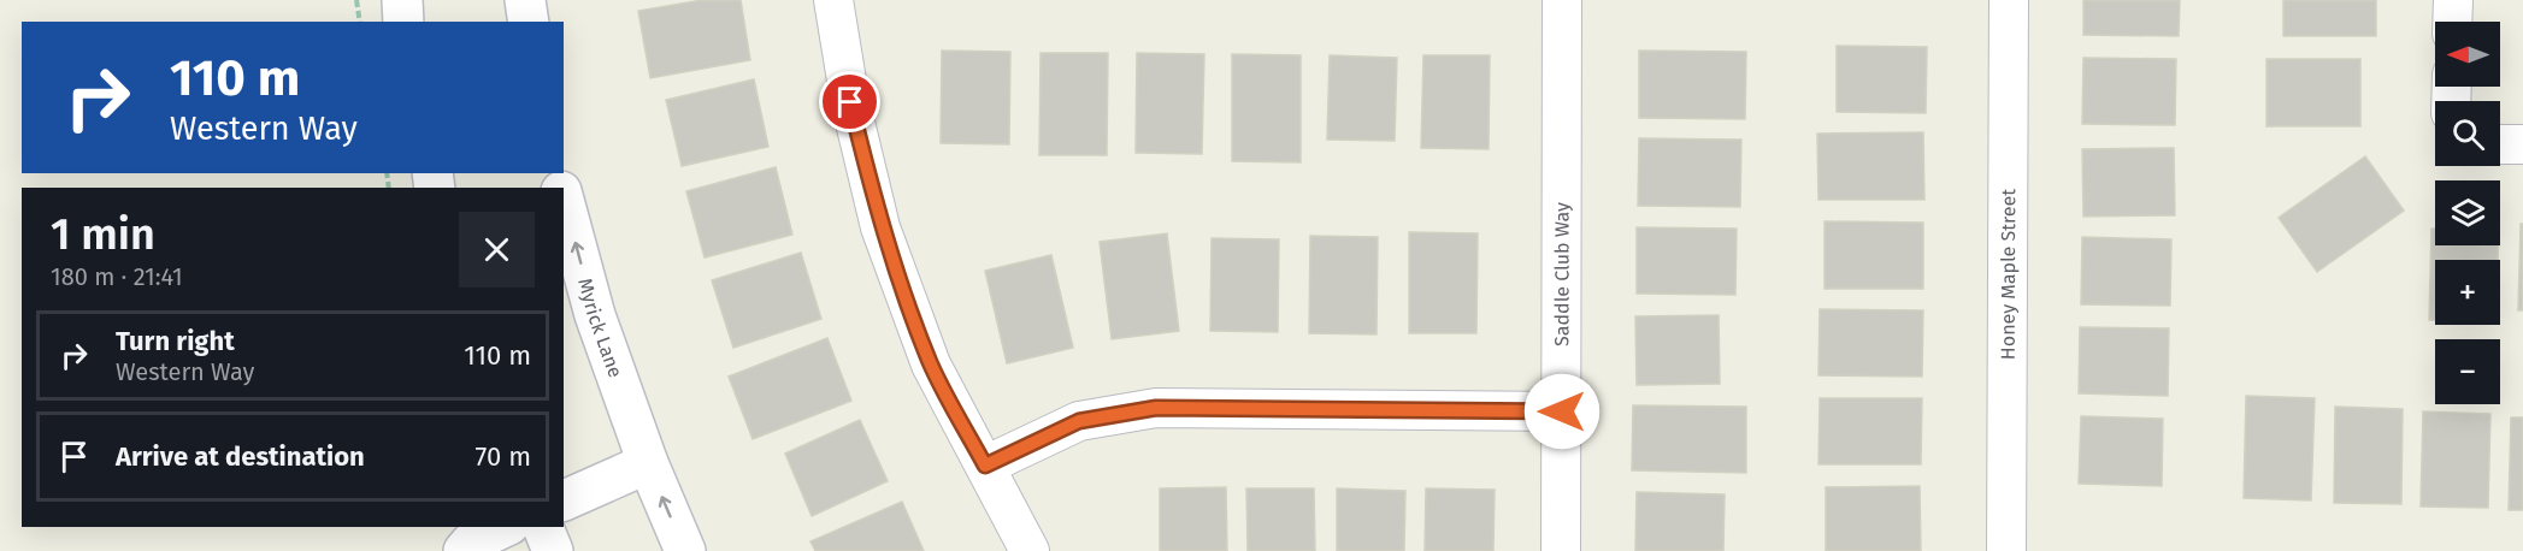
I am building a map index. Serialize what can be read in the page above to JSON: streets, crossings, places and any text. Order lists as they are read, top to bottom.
{
  "streets": {
    "street": ["Saddle Club Way", "Honey Maple Street", "Myrick Lane"]
  },
  "north": "left",
  "page": {
    "map_buttons": ["+", "−"],
    "turn": ["110 m", "Western Way"],
    "heading": ["1 min", "180 m · 21:41"],
    "list": [
      {
        "name": "Turn right",
        "note": "Western Way",
        "value": "110 m"
      },
      {
        "name": "Arrive at destination",
        "value": "70 m"
      }
    ]
  }
}
